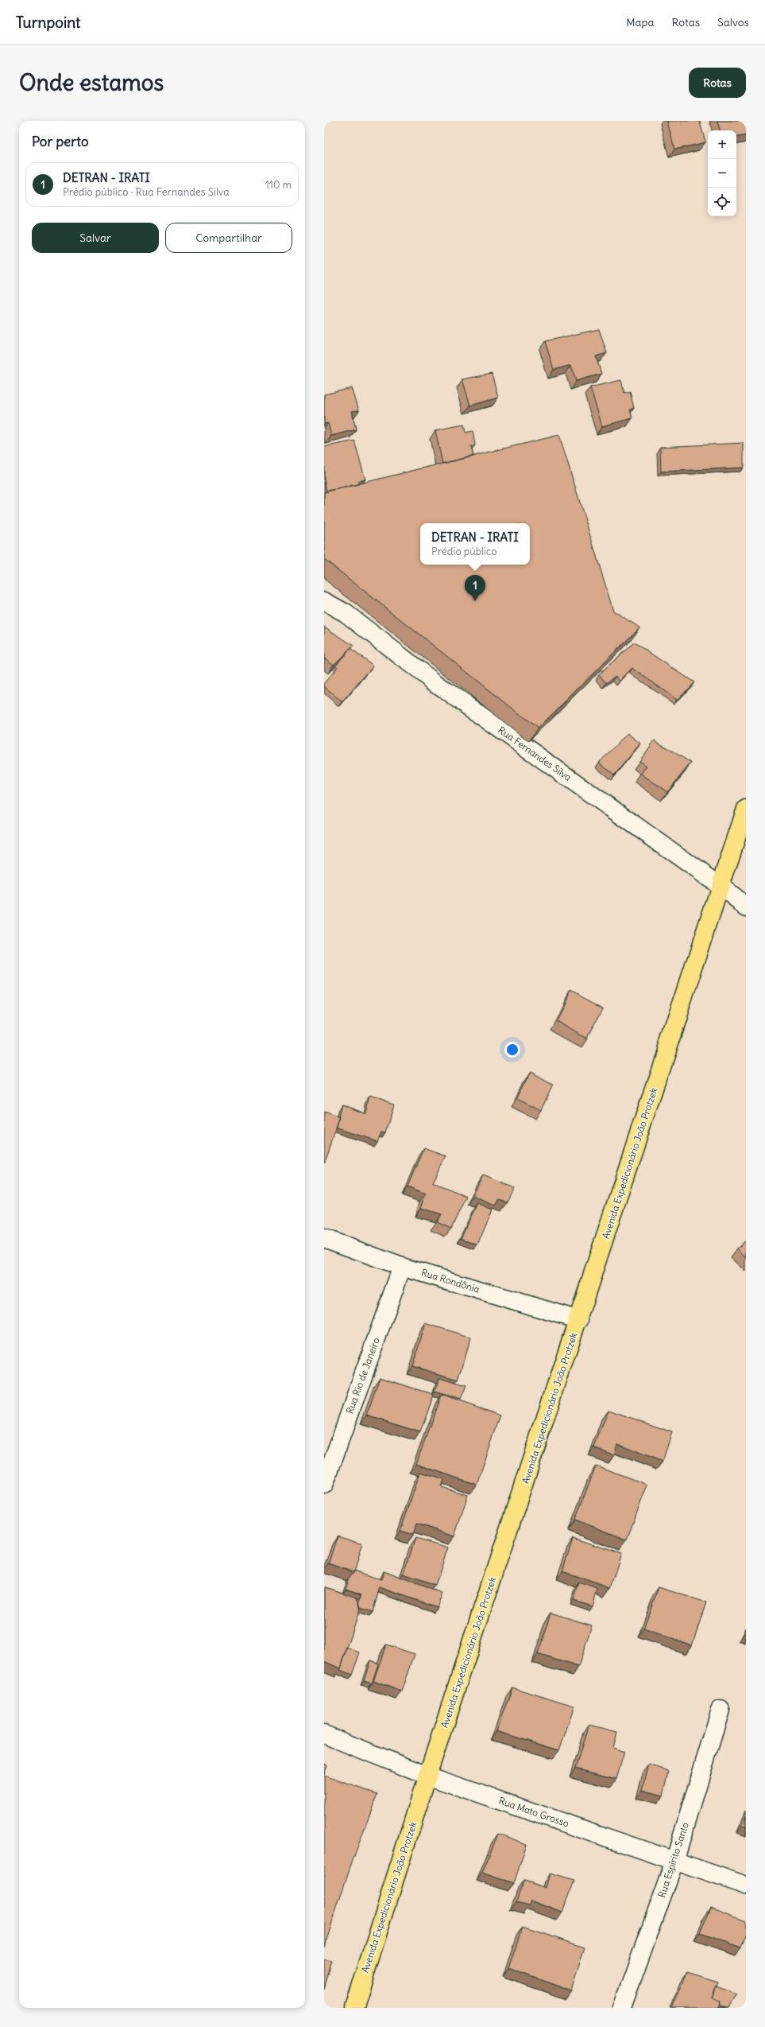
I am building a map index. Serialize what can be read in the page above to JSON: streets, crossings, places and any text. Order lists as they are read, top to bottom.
{
  "streets": {
    "highway": ["Avenida Expedicionário João Protzek"],
    "street": [
      "Rua Fernandes Silva",
      "Rua Rondônia",
      "Rua Rio de Janeiro",
      "Rua Mato Grosso",
      "Rua Espírito Santo"
    ]
  },
  "crossings": [
    ["Rua Fernandes Silva", "Avenida Expedicionário João Protzek"],
    ["Avenida Expedicionário João Protzek", "Rua Rondônia"],
    ["Avenida Expedicionário João Protzek", "Rua Mato Grosso"],
    ["Rua Rondônia", "Rua Rio de Janeiro"],
    ["Rua Mato Grosso", "Rua Espírito Santo"]
  ],
  "page": {
    "header": "Turnpoint",
    "nav": ["Mapa", "Rotas", "Salvos"],
    "buttons": [
      "Rotas",
      ["Salvar", "Compartilhar"]
    ],
    "title": "Onde estamos",
    "heading": "Por perto",
    "map_buttons": ["+", "−"],
    "list": [
      {
        "mark": "1",
        "name": "DETRAN - IRATI",
        "note": "Prédio público · Rua Fernandes Silva",
        "value": "110 m"
      }
    ],
    "popup": ["DETRAN - IRATI", "Prédio público"],
    "pins": "1"
  }
}
